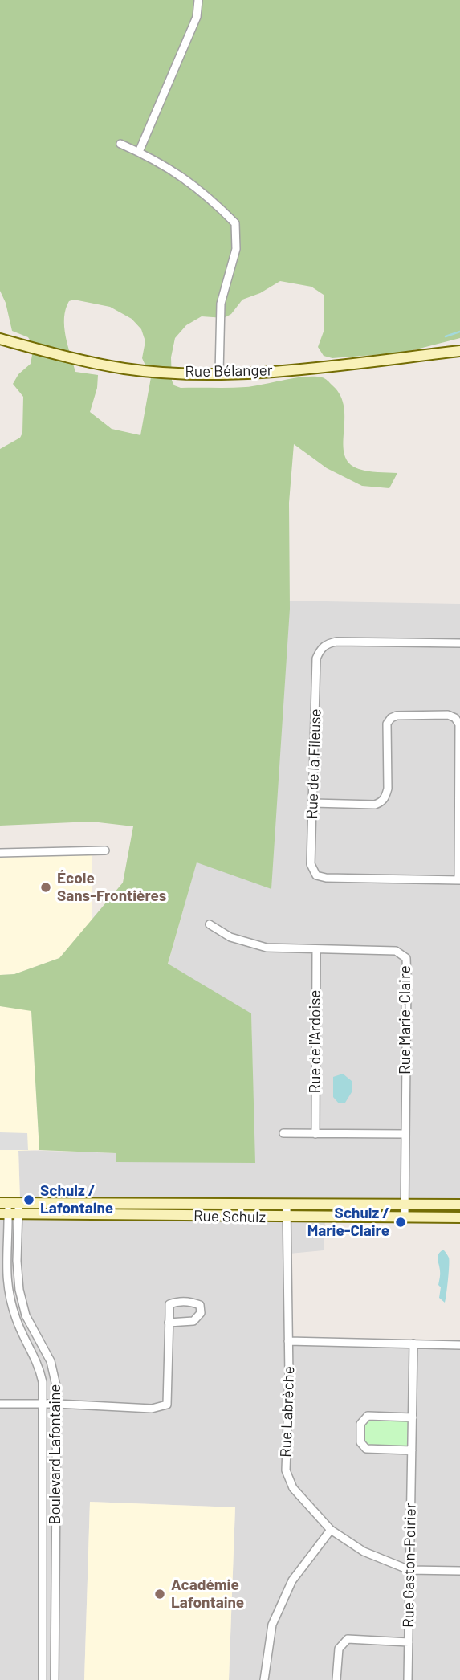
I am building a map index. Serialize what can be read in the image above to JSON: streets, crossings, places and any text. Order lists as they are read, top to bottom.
{
  "streets": {
    "street": [
      "Rue Bélanger",
      "Rue de la Fileuse",
      "Rue Marie-Claire",
      "Rue de l'Ardoise",
      "Rue Schulz",
      "Rue Labrèche",
      "Boulevard Lafontaine",
      "Rue Gaston-Poirier"
    ]
  },
  "crossings": [
    ["Rue Marie-Claire", "Rue de l'Ardoise"],
    ["Rue Marie-Claire", "Rue Schulz"],
    ["Rue Schulz", "Rue Labrèche"],
    ["Rue Schulz", "Boulevard Lafontaine"],
    ["Rue Labrèche", "Rue Gaston-Poirier"]
  ],
  "places": [
    "École Sans-Frontières",
    "Schulz / Lafontaine",
    "Schulz / Marie-Claire",
    "Académie Lafontaine"
  ]
}
